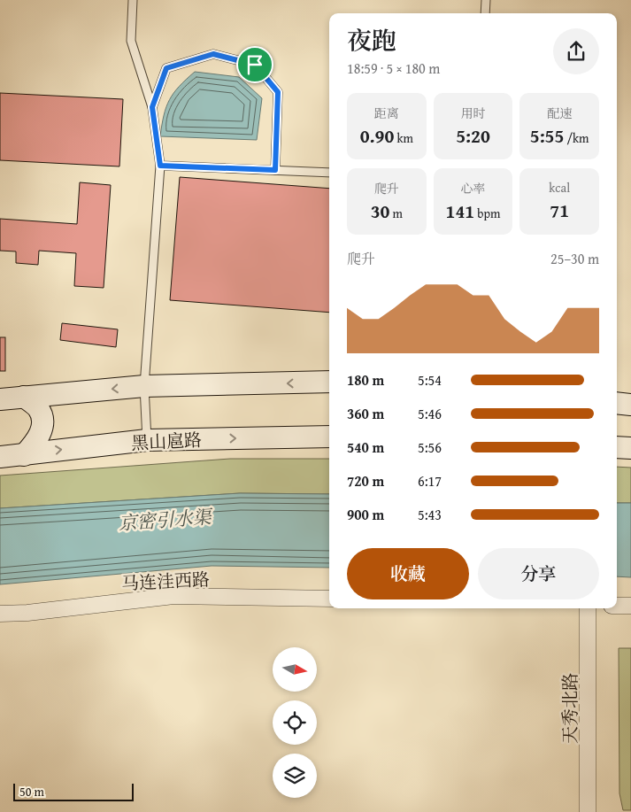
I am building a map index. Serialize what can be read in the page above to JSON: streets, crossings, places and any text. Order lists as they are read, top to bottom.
{
  "streets": {
    "main road": ["黑山扈路"],
    "street": ["马连洼西路", "天秀北路"]
  },
  "water": ["京密引水渠"],
  "scale_bar": "50 m",
  "north": "right",
  "page": {
    "heading": ["夜跑", "18:59 · 5 × 180 m"],
    "stats": [
      ["距离", "0.90 km"],
      ["用时", "5:20"],
      ["配速", "5:55 /km"],
      ["爬升", "30 m"],
      ["心率", "141 bpm"],
      ["kcal", "71"]
    ],
    "chart": ["爬升", "25–30 m"],
    "list": [
      {
        "name": "180 m",
        "note": "5:54"
      },
      {
        "name": "360 m",
        "note": "5:46"
      },
      {
        "name": "540 m",
        "note": "5:56"
      },
      {
        "name": "720 m",
        "note": "6:17"
      },
      {
        "name": "900 m",
        "note": "5:43"
      }
    ],
    "buttons": ["收藏", "分享"],
    "scale": "50 m"
  }
}
